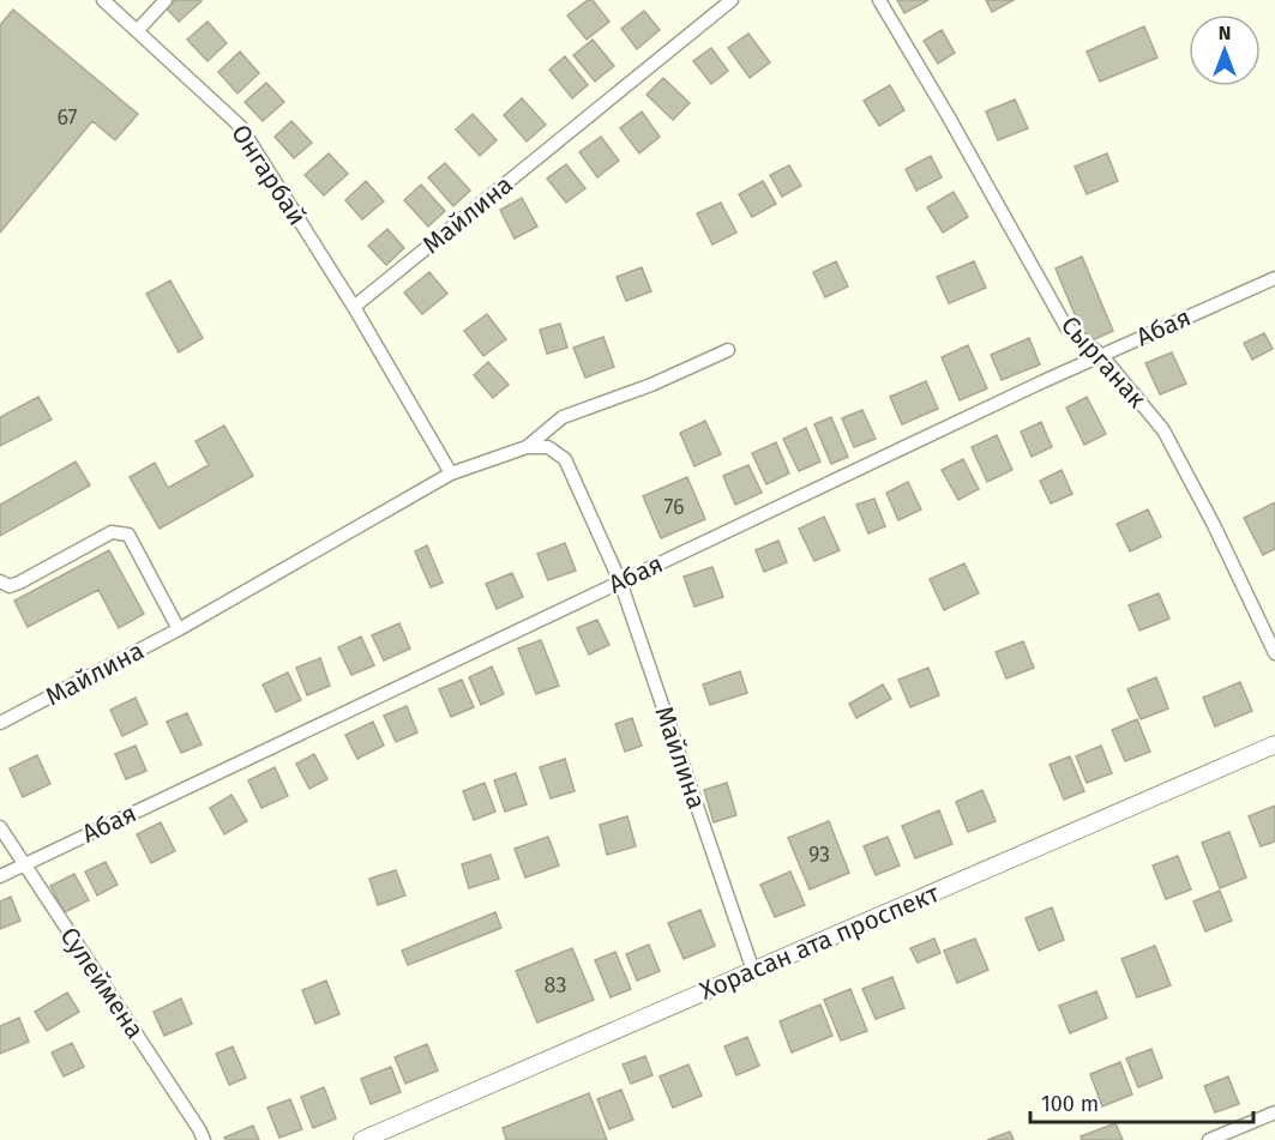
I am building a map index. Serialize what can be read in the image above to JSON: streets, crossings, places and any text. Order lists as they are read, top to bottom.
{
  "streets": {
    "main road": ["Хорасан ата проспект"],
    "street": [
      "Онгарбай",
      "Майлина",
      "Абая",
      "Сырганак",
      "Сулеймена"
    ]
  },
  "crossings": [
    ["Онгарбай", "Майлина"],
    ["Майлина", "Абая"],
    ["Майлина", "Хорасан ата проспект"],
    ["Абая", "Сырганак"],
    ["Абая", "Сулеймена"]
  ],
  "house_numbers": [
    "67",
    "76",
    "93",
    "83"
  ],
  "scale_bar": "100 m",
  "north": "top"
}
